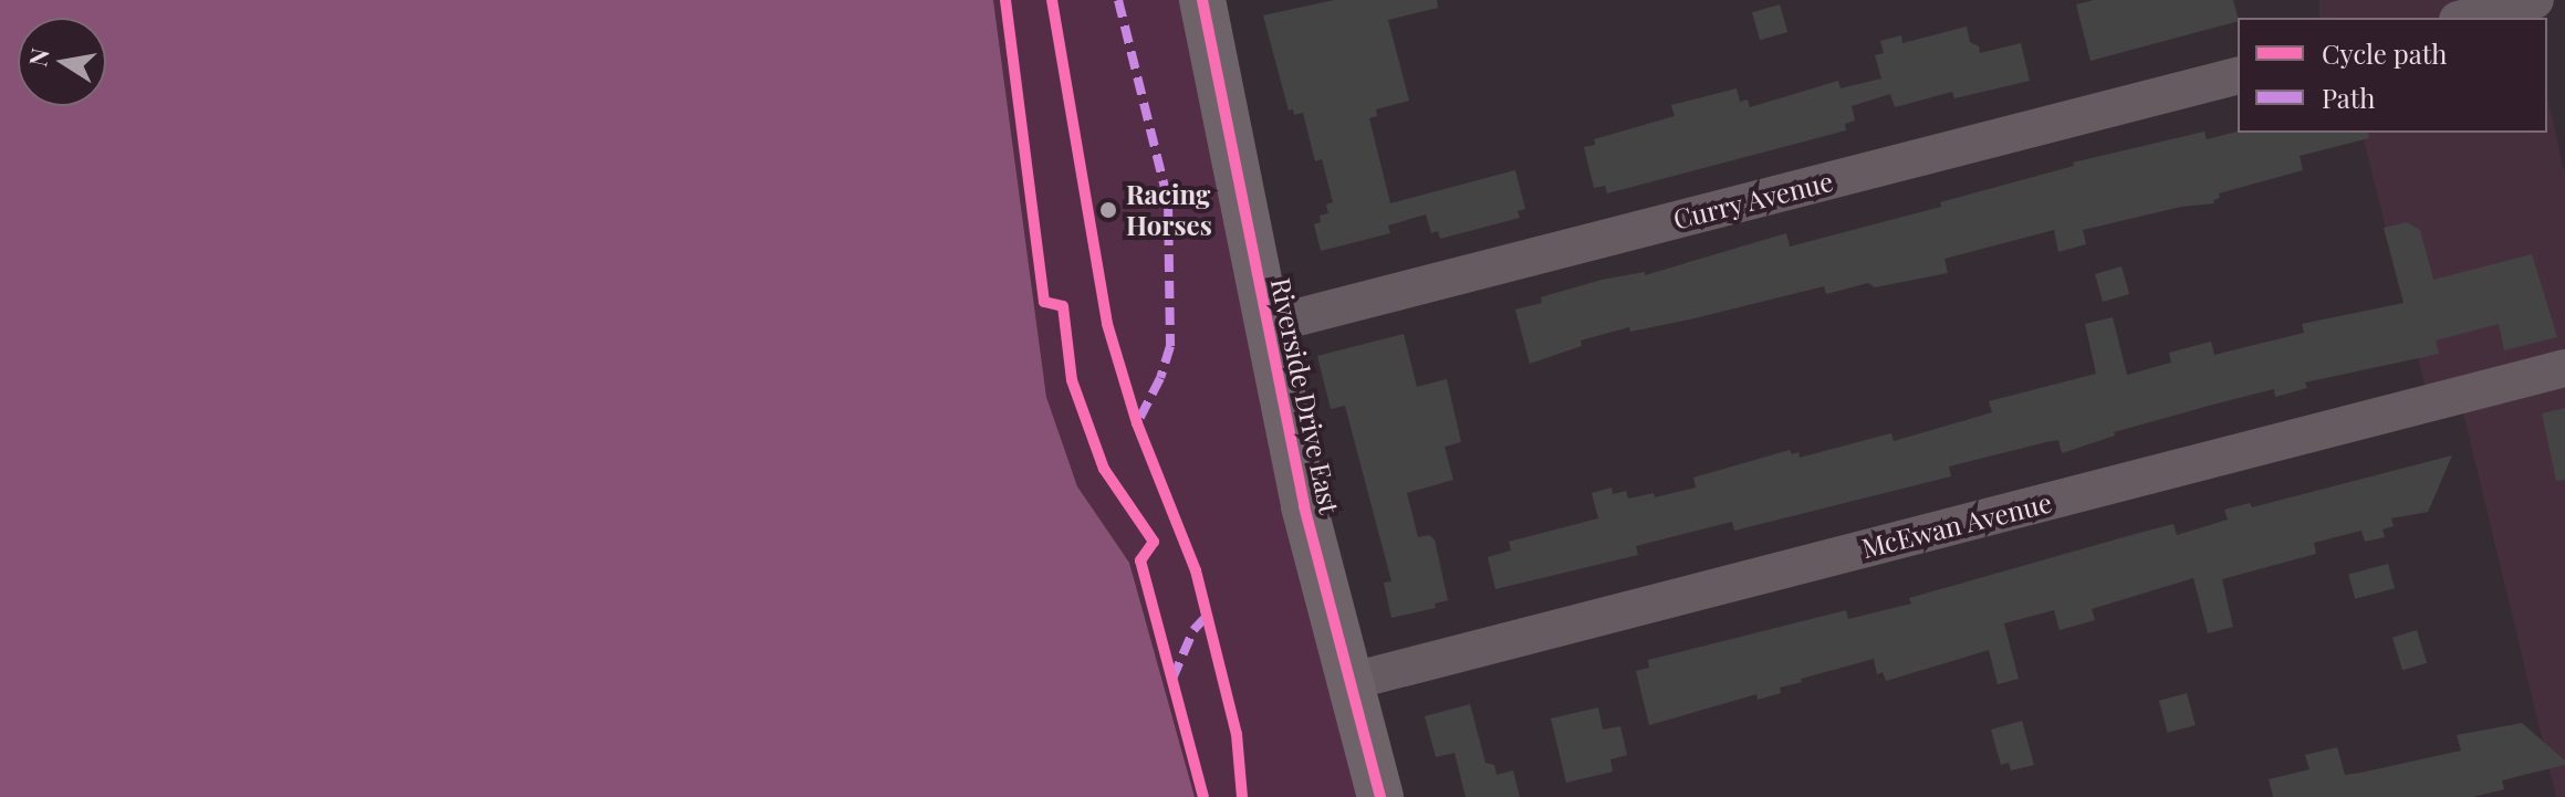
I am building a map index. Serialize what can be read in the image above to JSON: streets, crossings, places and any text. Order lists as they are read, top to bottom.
{
  "streets": {
    "main road": ["Riverside Drive East"],
    "street": ["Curry Avenue", "McEwan Avenue"]
  },
  "crossings": [
    ["Curry Avenue", "Riverside Drive East"],
    ["Riverside Drive East", "McEwan Avenue"]
  ],
  "places": ["Racing Horses"],
  "legend": ["Cycle path", "Path"],
  "north": "left"
}
